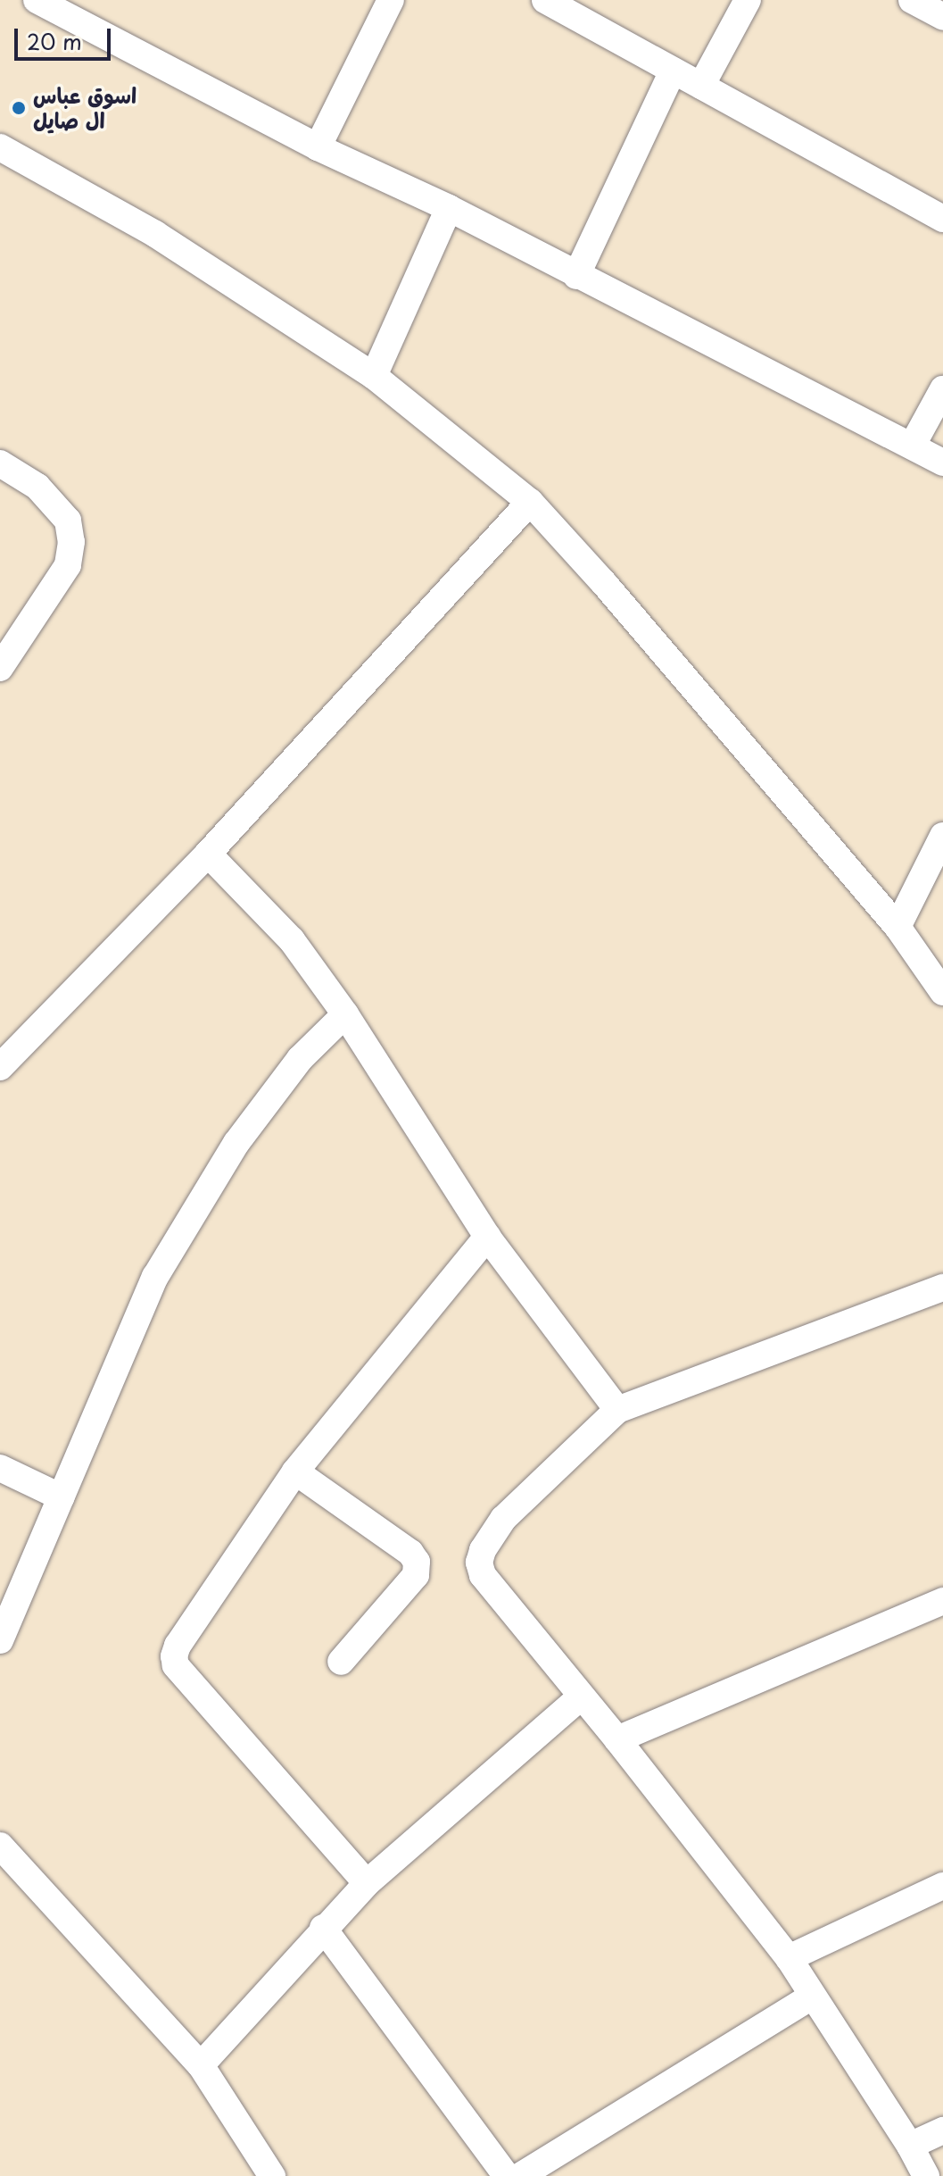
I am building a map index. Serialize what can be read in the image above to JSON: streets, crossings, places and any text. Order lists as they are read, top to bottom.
{
  "places": ["اسوق عباس ال صايل"],
  "scale_bar": "20 m"
}
